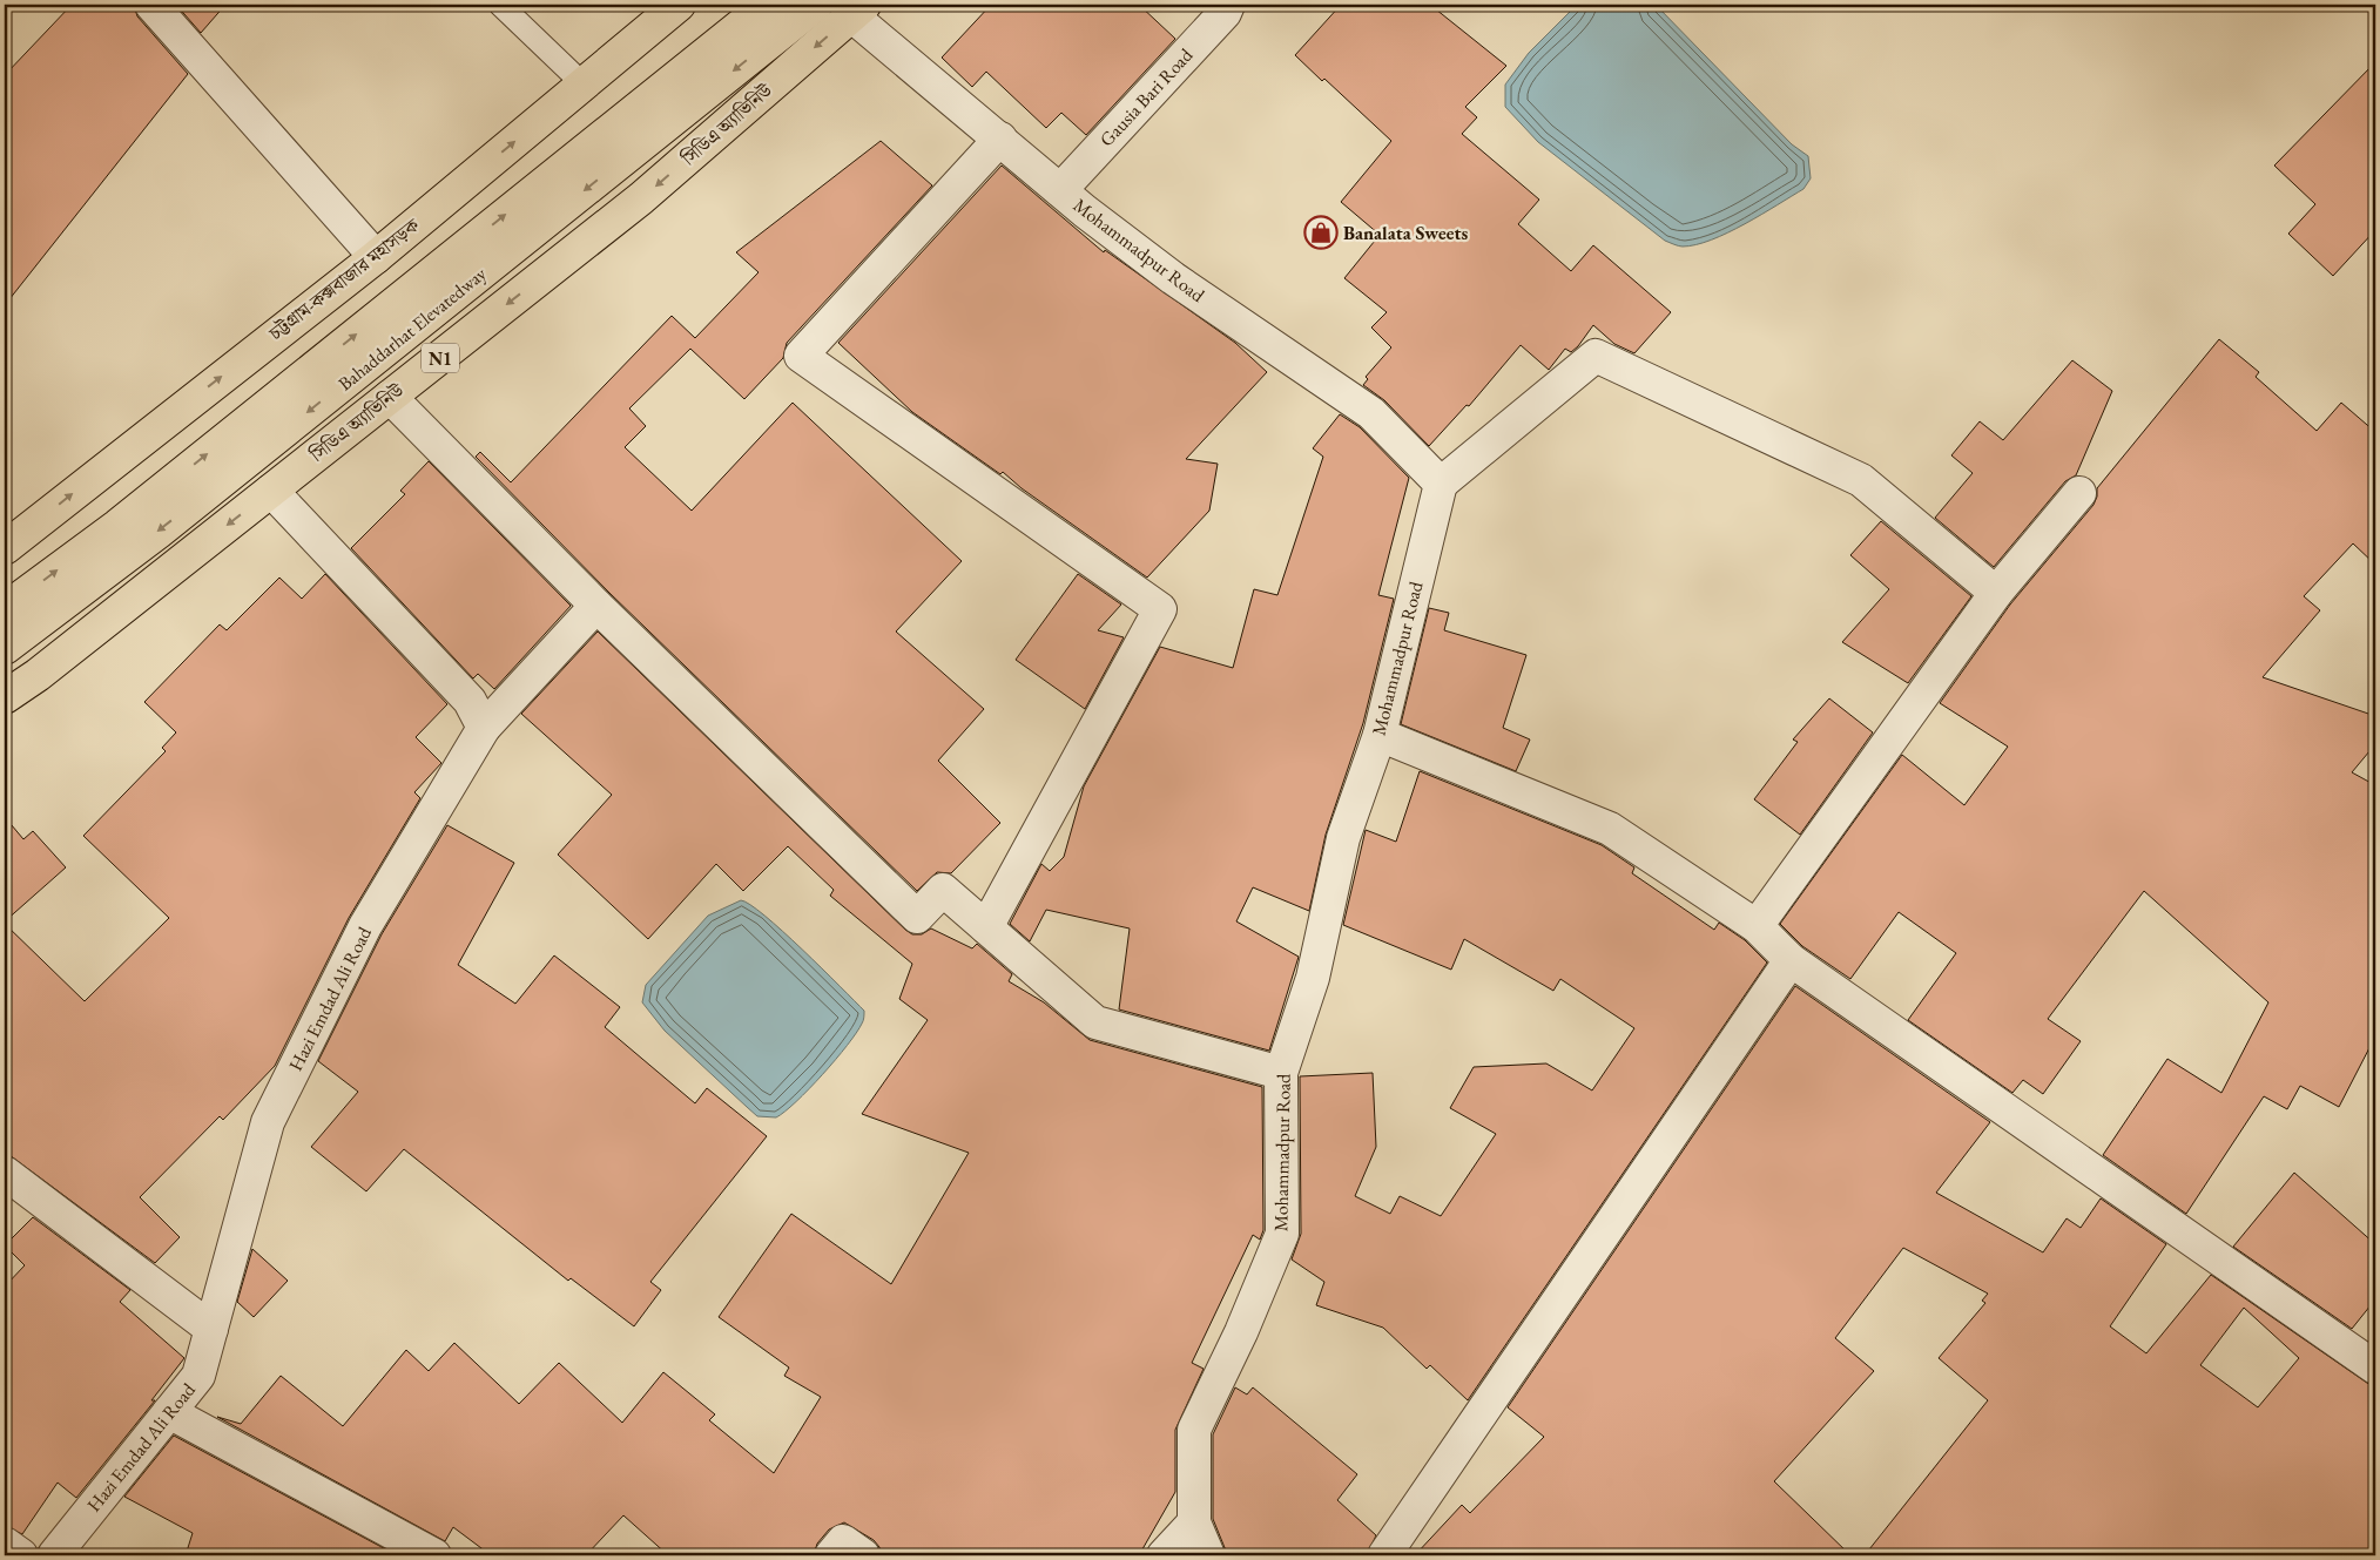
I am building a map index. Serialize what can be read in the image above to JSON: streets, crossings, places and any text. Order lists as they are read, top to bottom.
{
  "streets": {
    "highway": [
      "সিডিএ অ্যাভিনিউ",
      "চট্টগ্রাম-কক্সবাজার মহাসড়ক",
      "Bahaddarhat Elevatedway",
      "N1"
    ],
    "street": ["Gausia Bari Road", "Mohammadpur Road", "Hazi Emdad Ali Road"]
  },
  "crossings": [
    ["Gausia Bari Road", "Mohammadpur Road"],
    ["সিডিএ অ্যাভিনিউ", "Mohammadpur Road"]
  ],
  "one_way": ["সিডিএ অ্যাভিনিউ", "চট্টগ্রাম-কক্সবাজার মহাসড়ক"],
  "places": {
    "shop": ["Banalata Sweets"]
  }
}
